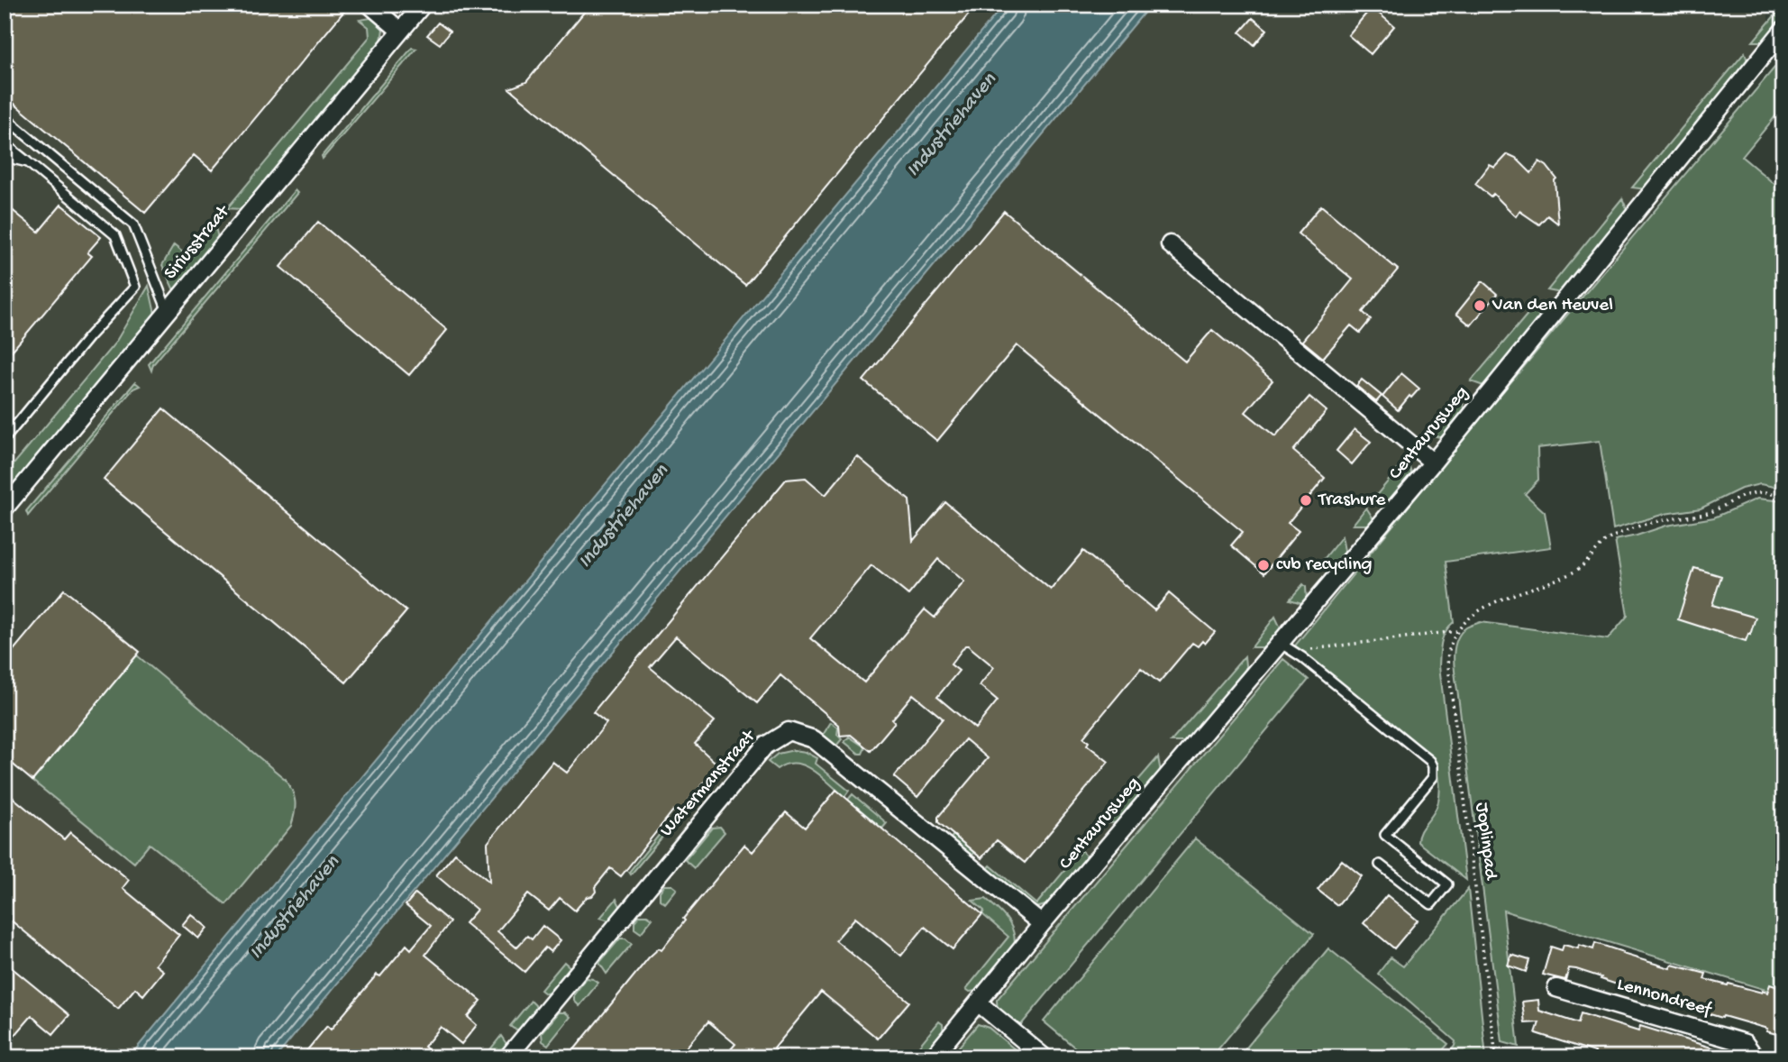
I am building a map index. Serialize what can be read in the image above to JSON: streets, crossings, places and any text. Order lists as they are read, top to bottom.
{
  "streets": {
    "street": [
      "Siriusstraat",
      "Centaurusweg",
      "Watermanstraat",
      "Lennondreef"
    ],
    "path": ["Joplinpad"]
  },
  "crossings": [
    ["Centaurusweg", "Watermanstraat"]
  ],
  "water": ["Industriehaven"],
  "places": ["Van den Heuvel", "Trashure", "cvb recycling"]
}
